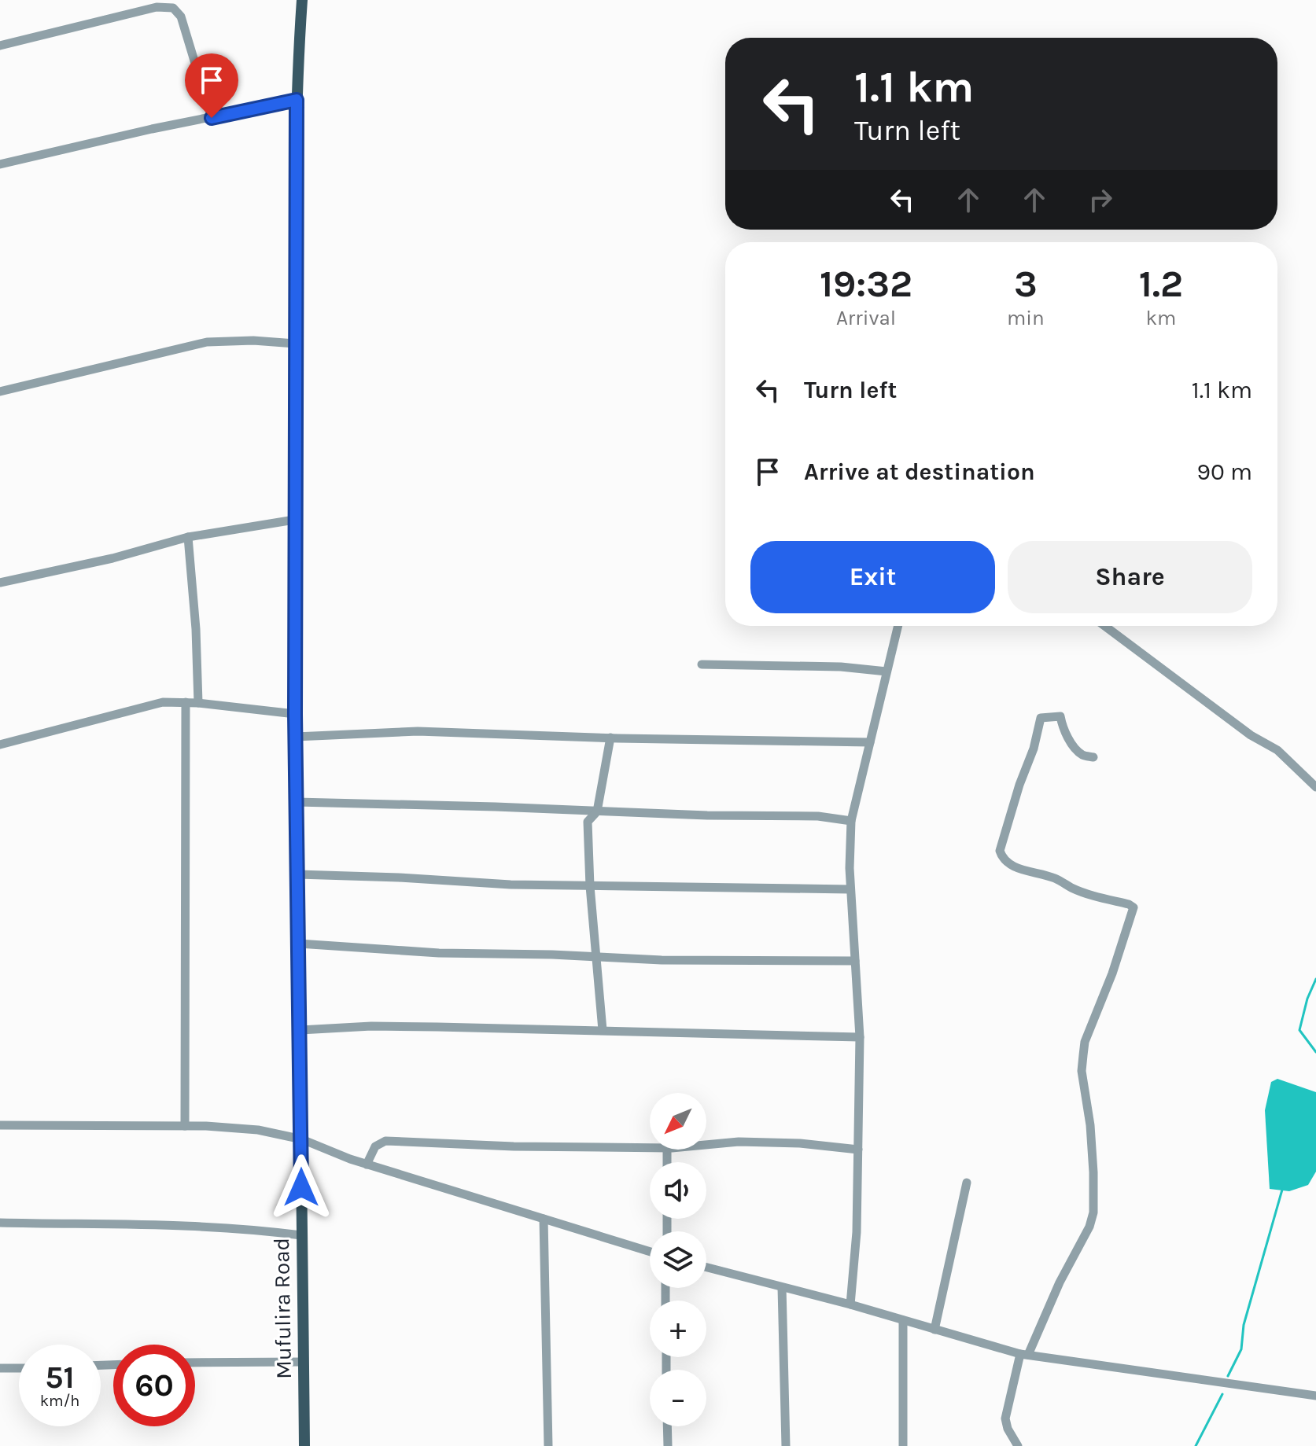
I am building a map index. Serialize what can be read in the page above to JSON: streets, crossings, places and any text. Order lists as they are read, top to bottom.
{
  "streets": {
    "main road": ["Mufulira Road"]
  },
  "north": "bottom left",
  "page": {
    "turn": ["1.1 km", "Turn left"],
    "eta": [
      "19:32",
      "Arrival",
      "3",
      "min",
      "1.2",
      "km"
    ],
    "list": [
      {
        "name": "Turn left",
        "value": "1.1 km"
      },
      {
        "name": "Arrive at destination",
        "value": "90 m"
      }
    ],
    "buttons": ["Exit", "Share"],
    "map_buttons": ["+", "−"],
    "speed": "51 km/h",
    "limit": "60"
  }
}
